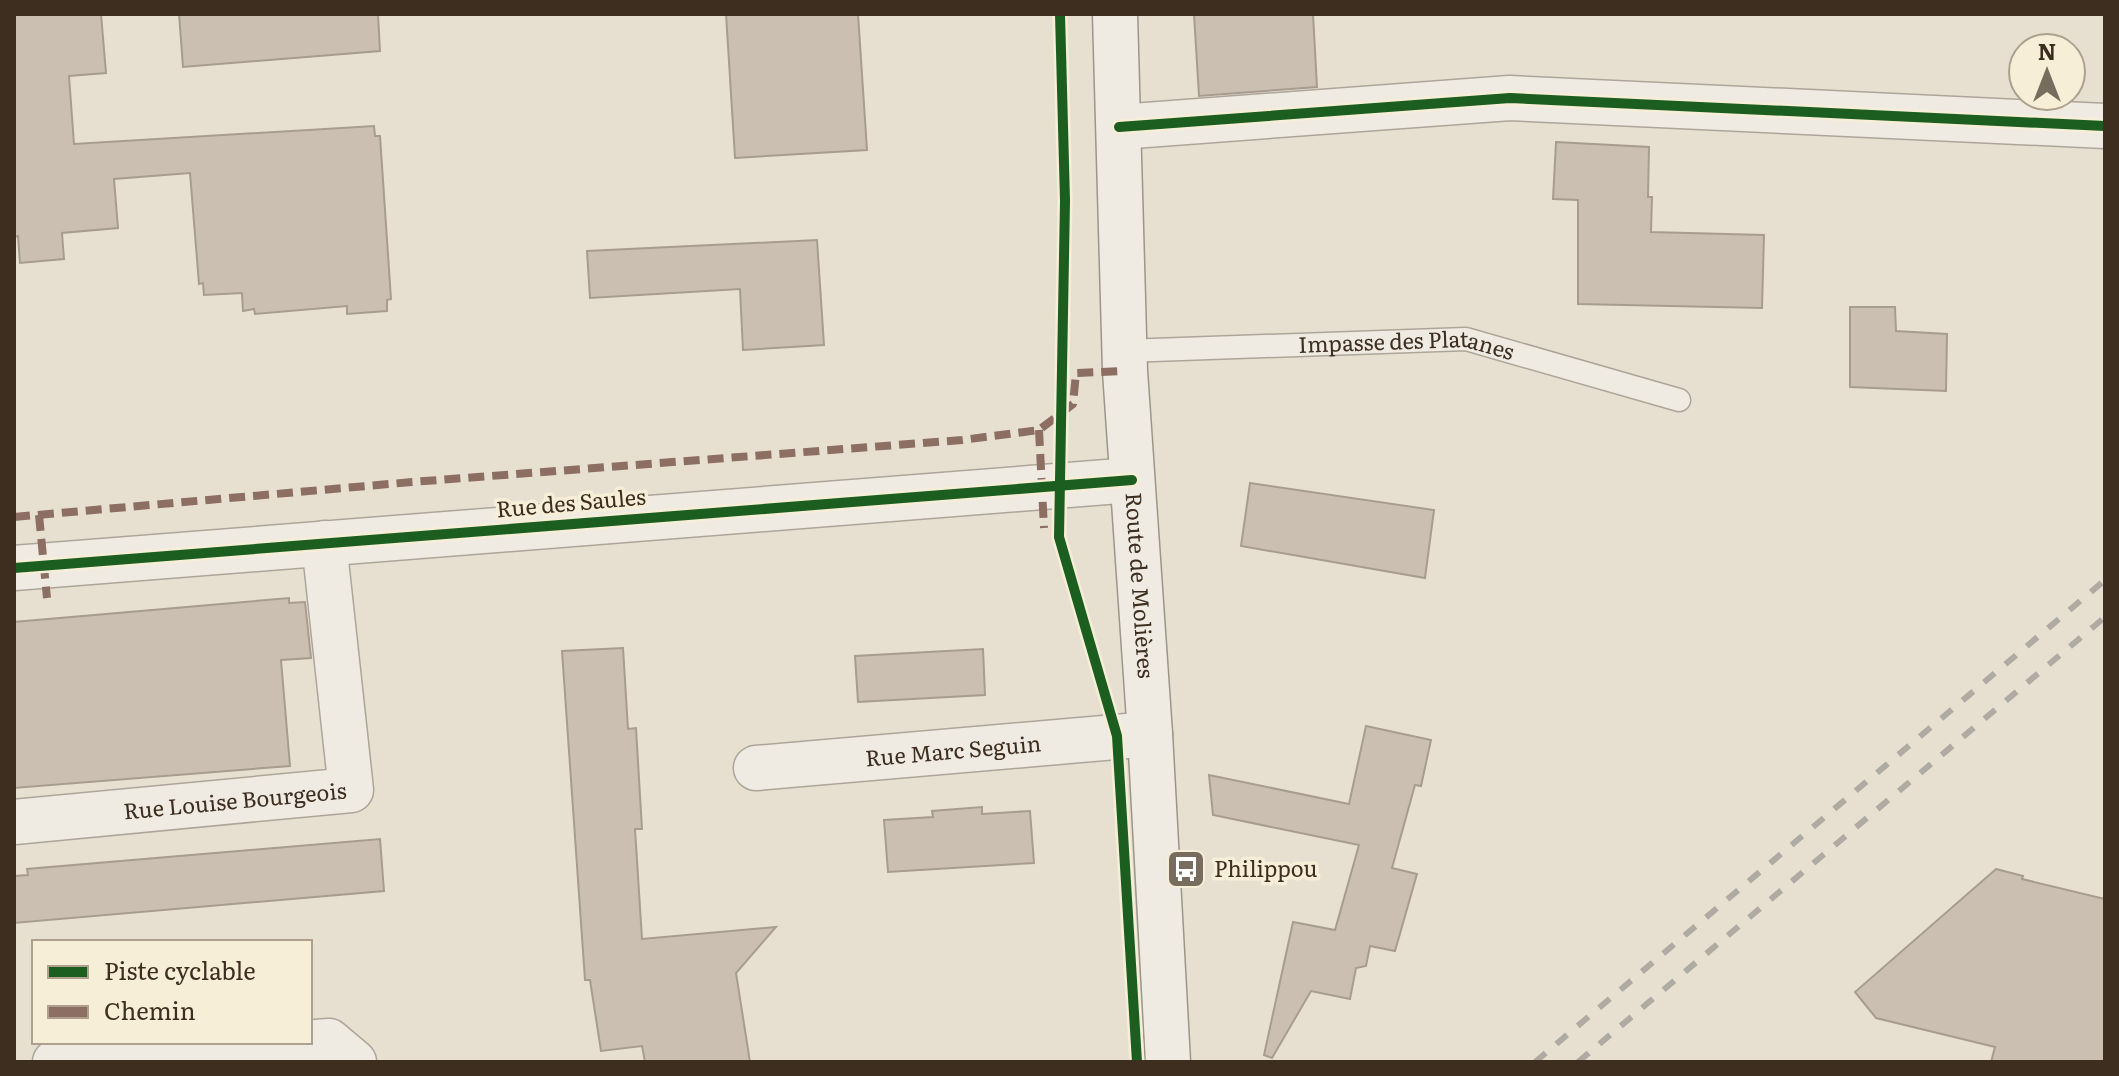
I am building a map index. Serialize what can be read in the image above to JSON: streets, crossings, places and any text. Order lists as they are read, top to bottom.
{
  "streets": {
    "street": [
      "Rue des Saules",
      "Route de Molières",
      "Rue Marc Seguin",
      "Rue Louise Bourgeois"
    ],
    "lane": ["Impasse des Platanes"]
  },
  "crossings": [
    ["Impasse des Platanes", "Route de Molières"],
    ["Rue des Saules", "Route de Molières"],
    ["Rue des Saules", "Rue Louise Bourgeois"],
    ["Route de Molières", "Rue Marc Seguin"]
  ],
  "places": {
    "bus stop": ["Philippou"]
  },
  "legend": ["Piste cyclable", "Chemin"],
  "north": "top"
}
